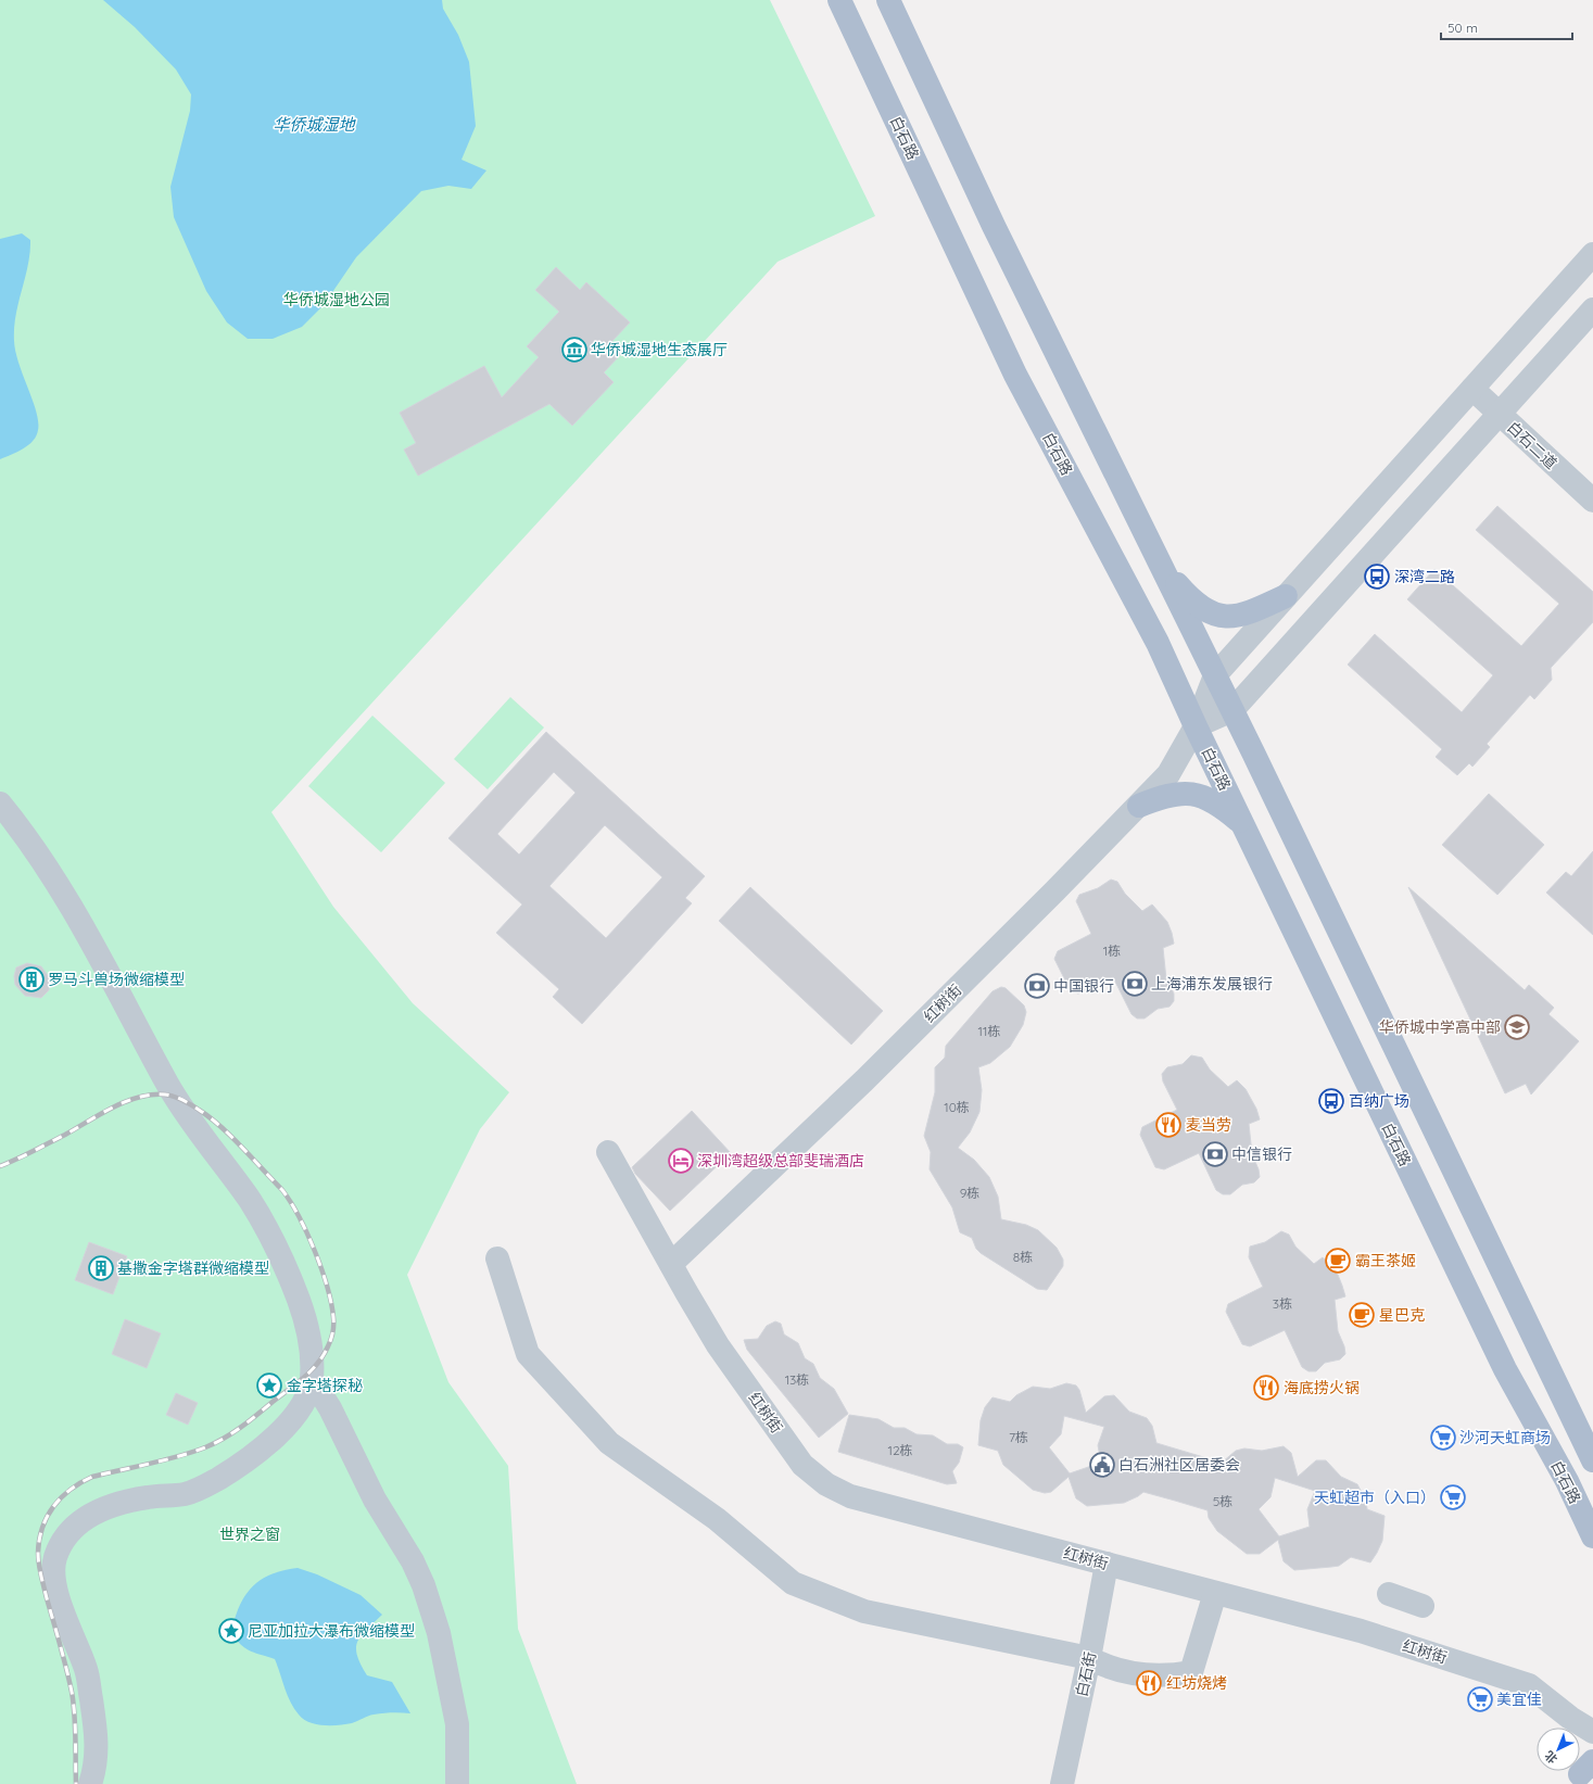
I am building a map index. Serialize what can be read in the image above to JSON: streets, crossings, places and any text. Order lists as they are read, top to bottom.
{
  "streets": {
    "main road": ["白石路"],
    "street": ["白石二道", "红树街", "白石街"]
  },
  "crossings": [
    ["白石路", "红树街"],
    ["红树街", "白石街"]
  ],
  "water": ["华侨城湿地"],
  "parks": ["华侨城湿地公园", "世界之窗"],
  "places": {
    "museum": ["华侨城湿地生态展厅"],
    "bus stop": ["深湾二路", "百纳广场"],
    "building": ["罗马斗兽场微缩模型", "基撒金字塔群微缩模型"],
    "bank": ["上海浦东发展银行", "中国银行", "中信银行"],
    "school or university": ["华侨城中学高中部"],
    "restaurant": ["麦当劳", "海底捞火锅", "红坊烧烤"],
    "hotel": ["深圳湾超级总部斐瑞酒店"],
    "cafe": ["霸王茶姬", "星巴克"],
    "place": ["金字塔探秘", "尼亚加拉大瀑布微缩模型"],
    "supermarket": ["沙河天虹商场", "天虹超市（入口）", "美宜佳"],
    "public building": ["白石洲社区居委会"]
  },
  "house_numbers": [
    "1栋",
    "11栋",
    "10栋",
    "9栋",
    "8栋",
    "3栋",
    "13栋",
    "7栋",
    "12栋",
    "5栋"
  ],
  "scale_bar": "50 m",
  "north": "bottom left"
}
